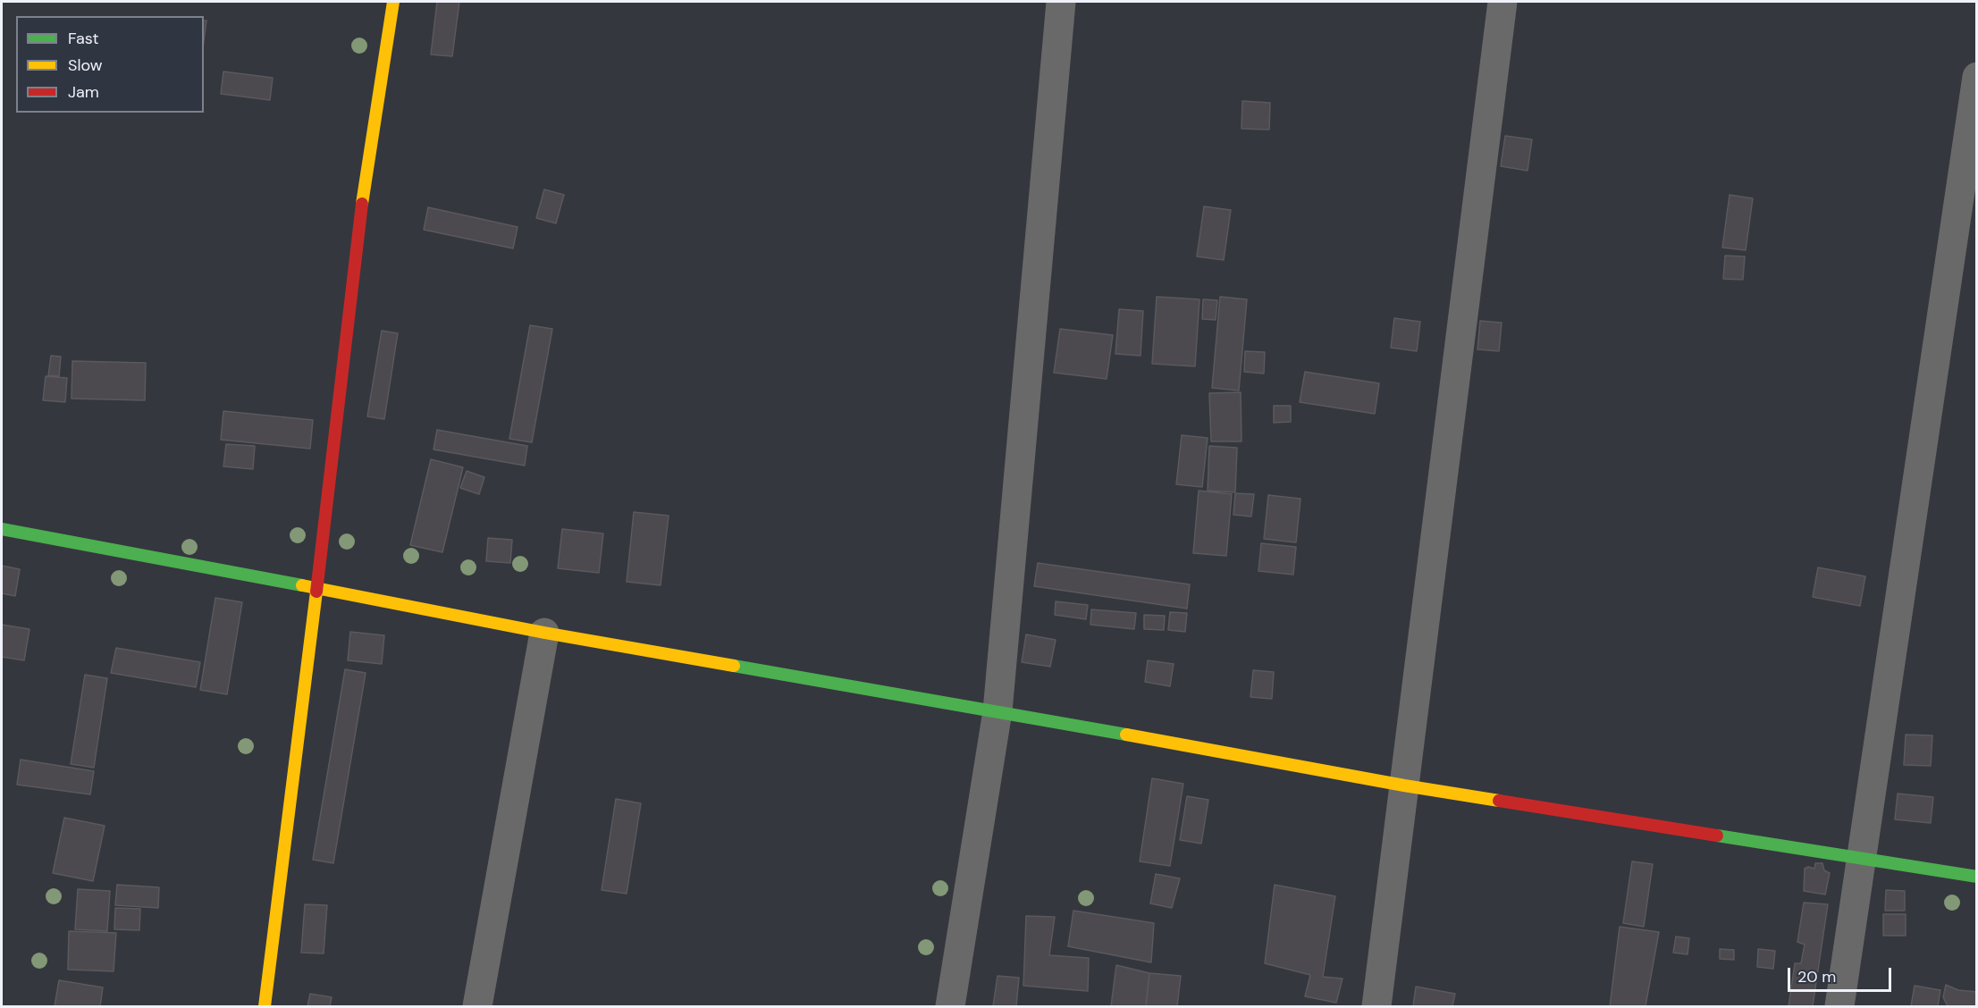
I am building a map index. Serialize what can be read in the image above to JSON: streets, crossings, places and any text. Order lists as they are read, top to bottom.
{
  "legend": ["Fast", "Slow", "Jam"],
  "scale_bar": "20 m"
}
